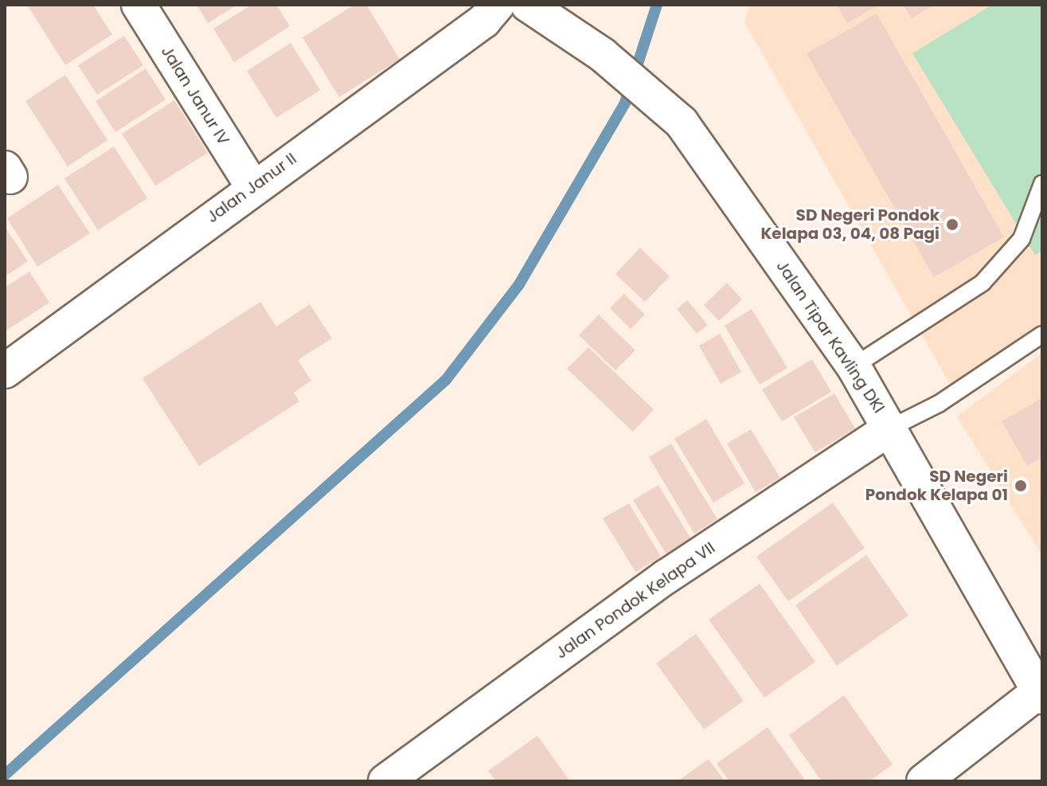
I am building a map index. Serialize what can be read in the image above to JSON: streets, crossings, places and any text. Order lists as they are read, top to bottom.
{
  "streets": {
    "street": [
      "Jalan Janur IV",
      "Jalan Janur II",
      "Jalan Tipar Kavling DKI",
      "Jalan Pondok Kelapa VII"
    ]
  },
  "crossings": [
    ["Jalan Janur IV", "Jalan Janur II"],
    ["Jalan Tipar Kavling DKI", "Jalan Pondok Kelapa VII"]
  ],
  "places": ["SD Negeri Pondok Kelapa 03, 04, 08 Pagi", "SD Negeri Pondok Kelapa 01"]
}
